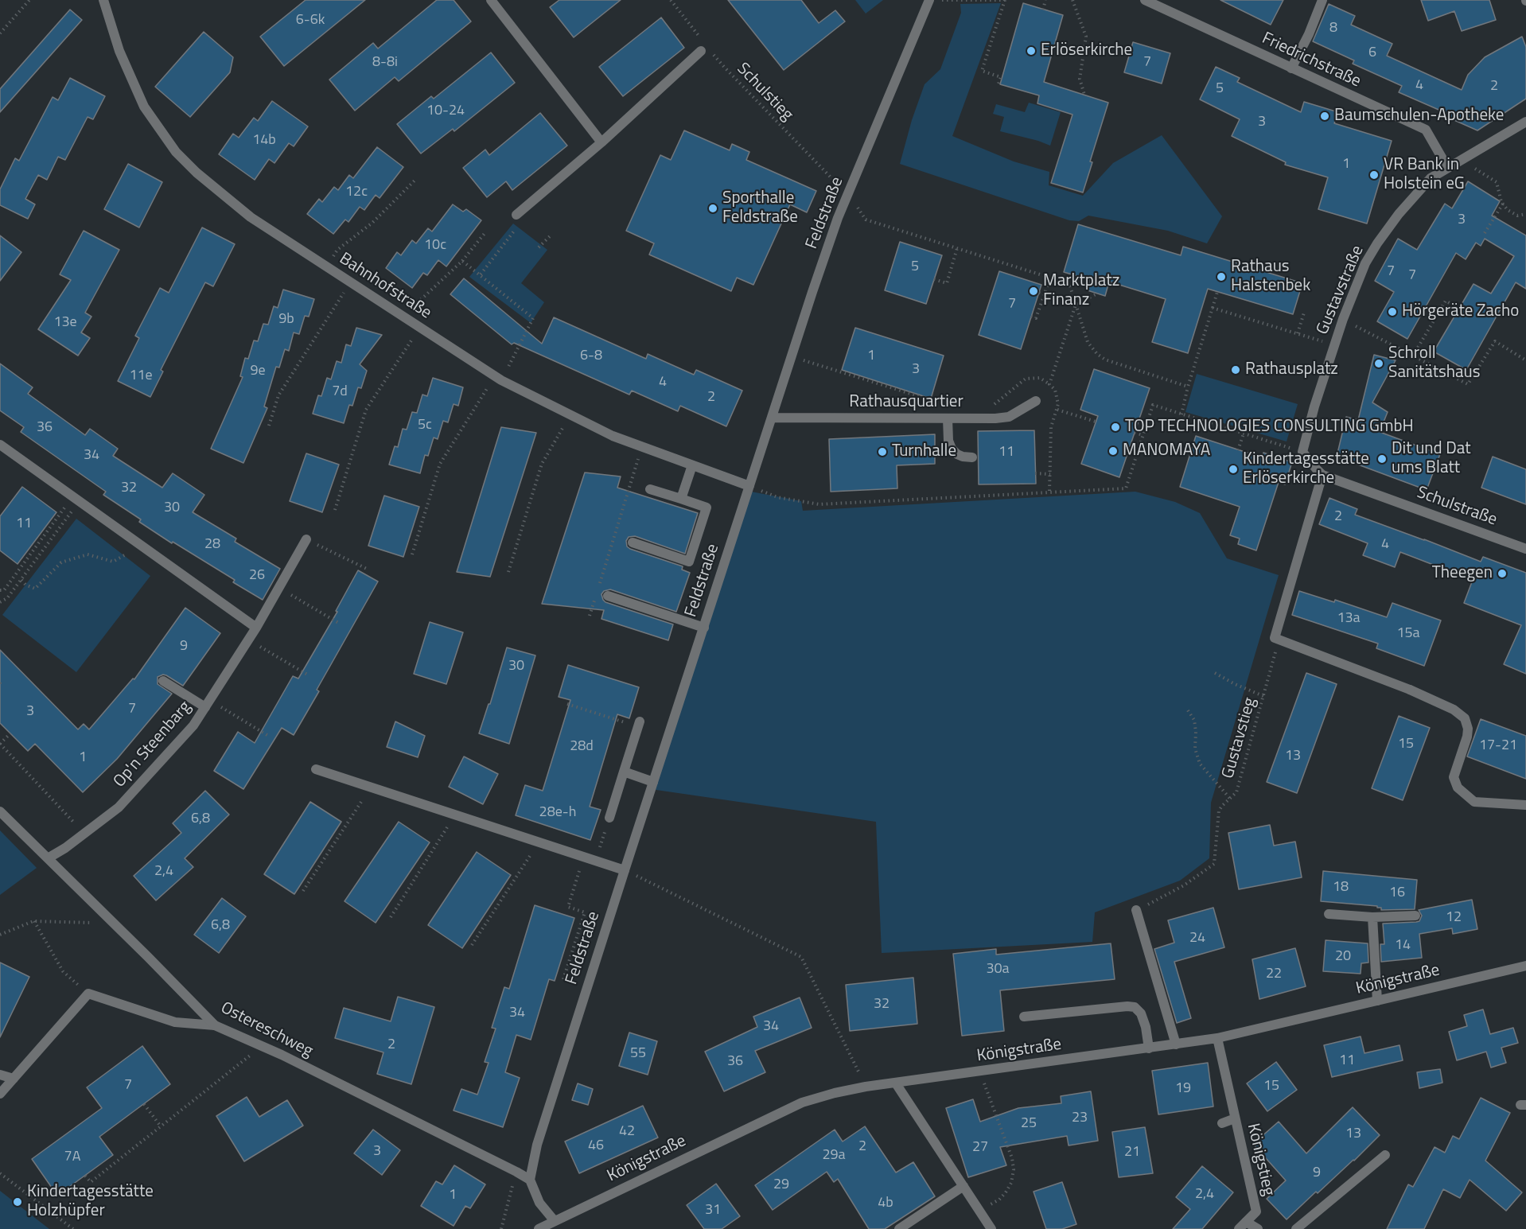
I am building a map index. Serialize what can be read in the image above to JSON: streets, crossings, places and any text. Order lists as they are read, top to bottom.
{
  "streets": {
    "street": [
      "Friedrichstraße",
      "Feldstraße",
      "Bahnhofstraße",
      "Gustavstraße",
      "Rathausquartier",
      "Schulstraße",
      "Op'n Steenbarg",
      "Königstraße",
      "Ostereschweg",
      "Königstieg"
    ],
    "path": ["Schulstieg", "Gustavstieg"]
  },
  "crossings": [
    ["Friedrichstraße", "Gustavstraße"],
    ["Schulstieg", "Feldstraße"],
    ["Feldstraße", "Bahnhofstraße"],
    ["Feldstraße", "Rathausquartier"],
    ["Feldstraße", "Ostereschweg"],
    ["Gustavstraße", "Schulstraße"],
    ["Op'n Steenbarg", "Ostereschweg"],
    ["Königstraße", "Königstieg"]
  ],
  "places": [
    "Erlöserkirche",
    "Baumschulen-Apotheke",
    "VR Bank in Holstein eG",
    "Sporthalle Feldstraße",
    "Rathaus Halstenbek",
    "Marktplatz Finanz",
    "Hörgeräte Zacho",
    "Schroll Sanitätshaus",
    "Rathausplatz",
    "TOP TECHNOLOGIES CONSULTING GmbH",
    "MANOMAYA",
    "Turnhalle",
    "Dit und Dat ums Blatt",
    "Kindertagesstätte Erlöserkirche",
    "Theegen",
    "Kindertagesstätte Holzhüpfer"
  ],
  "house_numbers": [
    "6-6k",
    "8",
    "6",
    "8-8i",
    "7",
    "4",
    "2",
    "5",
    "10-24",
    "3",
    "14b",
    "1",
    "12c",
    "3",
    "10c",
    "5",
    "7",
    "7",
    "7",
    "9b",
    "13e",
    "6-8",
    "1",
    "3",
    "9e",
    "11e",
    "4",
    "7d",
    "2",
    "5c",
    "36",
    "11",
    "34",
    "32",
    "30",
    "2",
    "11",
    "28",
    "4",
    "26",
    "13a",
    "15a",
    "9",
    "30",
    "7",
    "3",
    "15",
    "17-21",
    "28d",
    "13",
    "1",
    "28e-h",
    "6,8",
    "2,4",
    "18",
    "16",
    "12",
    "6,8",
    "24",
    "14",
    "20",
    "30a",
    "22",
    "32",
    "34",
    "34",
    "2",
    "55",
    "11",
    "36",
    "7",
    "15",
    "19",
    "23",
    "25",
    "42",
    "13",
    "46",
    "2",
    "27",
    "3",
    "21",
    "29a",
    "7A",
    "9",
    "29",
    "2,4",
    "1",
    "4b",
    "31"
  ]
}
